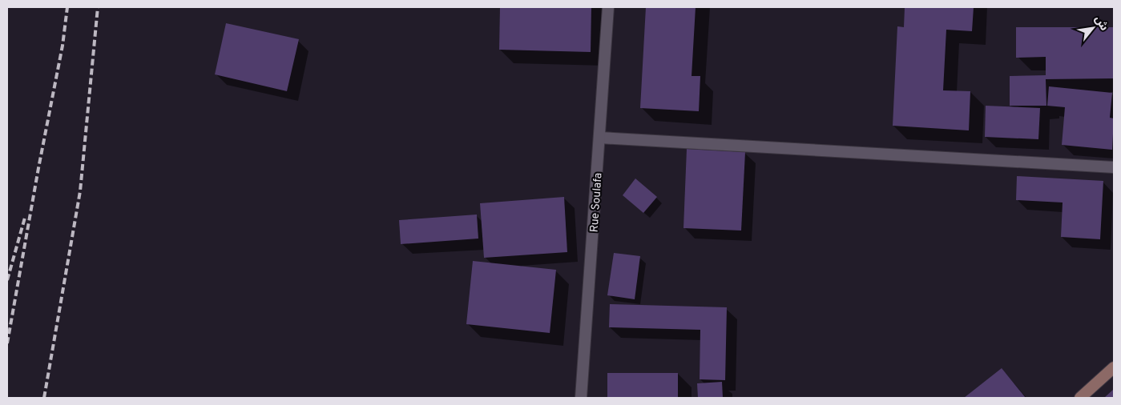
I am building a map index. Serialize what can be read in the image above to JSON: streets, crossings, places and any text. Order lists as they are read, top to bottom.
{
  "streets": {
    "street": ["Rue Soulafa"]
  },
  "north": "top right"
}
